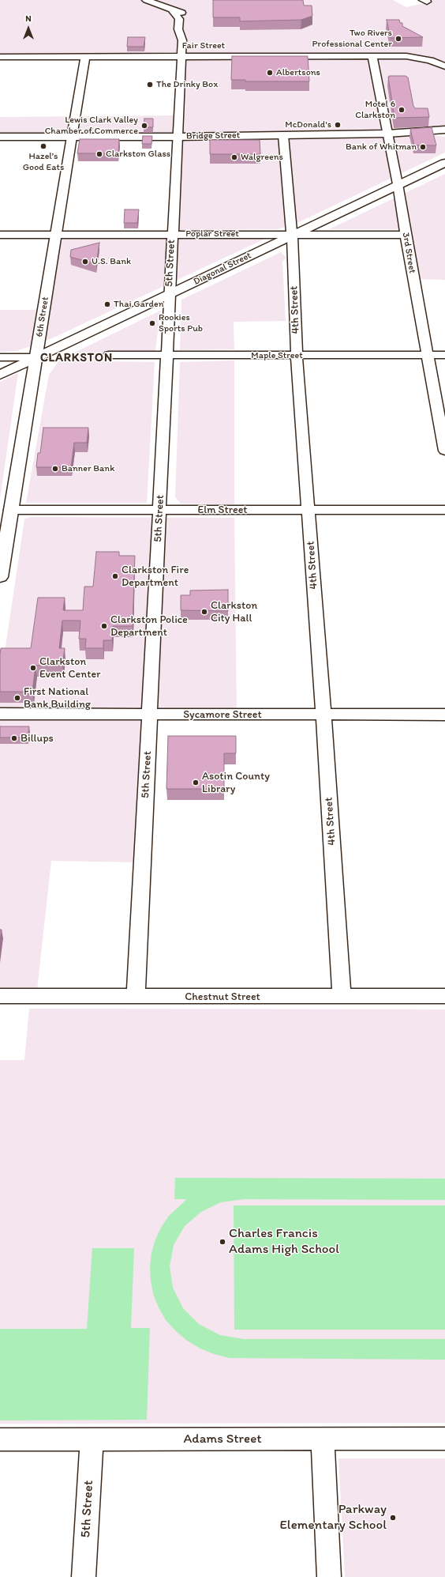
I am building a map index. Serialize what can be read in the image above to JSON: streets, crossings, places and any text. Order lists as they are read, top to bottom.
{
  "streets": {
    "main road": ["Bridge Street", "Diagonal Street", "6th Street"],
    "street": [
      "Fair Street",
      "Poplar Street",
      "3rd Street",
      "5th Street",
      "4th Street",
      "Maple Street",
      "Elm Street",
      "Sycamore Street",
      "Chestnut Street",
      "Adams Street"
    ]
  },
  "crossings": [
    ["Fair Street", "3rd Street"],
    ["Fair Street", "5th Street"],
    ["Fair Street", "6th Street"],
    ["Bridge Street", "3rd Street"],
    ["Bridge Street", "5th Street"],
    ["Bridge Street", "4th Street"],
    ["Bridge Street", "6th Street"],
    ["Poplar Street", "3rd Street"],
    ["Poplar Street", "5th Street"],
    ["Poplar Street", "Diagonal Street"],
    ["Poplar Street", "4th Street"],
    ["Poplar Street", "6th Street"],
    ["3rd Street", "Diagonal Street"],
    ["3rd Street", "Maple Street"],
    ["5th Street", "Diagonal Street"],
    ["5th Street", "Maple Street"],
    ["5th Street", "Elm Street"],
    ["5th Street", "Sycamore Street"],
    ["5th Street", "Chestnut Street"],
    ["5th Street", "Adams Street"],
    ["Diagonal Street", "4th Street"],
    ["Diagonal Street", "6th Street"],
    ["4th Street", "Maple Street"],
    ["4th Street", "Elm Street"],
    ["4th Street", "Sycamore Street"],
    ["4th Street", "Chestnut Street"],
    ["6th Street", "Elm Street"]
  ],
  "districts": ["CLARKSTON"],
  "places": [
    "Two Rivers Professional Center",
    "Albertsons",
    "The Drinky Box",
    "Motel 6 Clarkston",
    "McDonald's",
    "Lewis Clark Valley Chamber of Commerce",
    "Hazel’s Good Eats",
    "Bank of Whitman",
    "Clarkston Glass",
    "Walgreens",
    "U.S. Bank",
    "Thai Garden",
    "Rookies Sports Pub",
    "Banner Bank",
    "Clarkston Fire Department",
    "Clarkston City Hall",
    "Clarkston Police Department",
    "Clarkston Event Center",
    "First National Bank Building",
    "Billups",
    "Asotin County Library",
    "Charles Francis Adams High School",
    "Parkway Elementary School"
  ],
  "north": "top"
}
